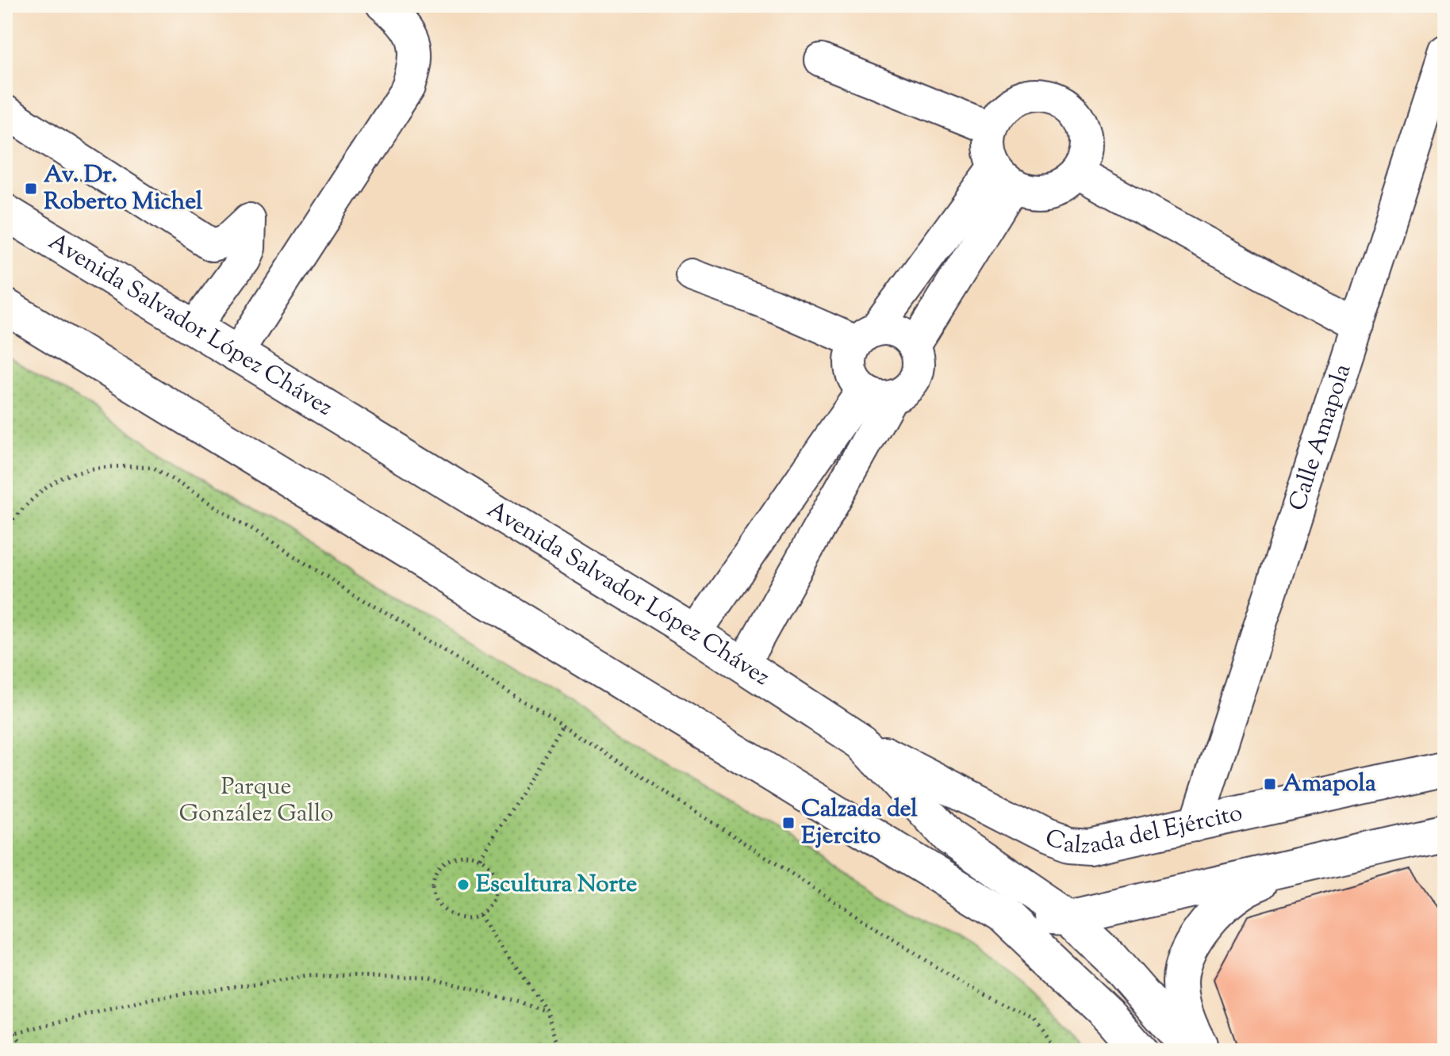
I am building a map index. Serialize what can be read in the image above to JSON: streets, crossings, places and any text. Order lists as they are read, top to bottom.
{
  "streets": {
    "main road": ["Avenida Salvador López Chávez", "Calzada del Ejército"],
    "street": ["Calle Amapola"]
  },
  "crossings": [
    ["Avenida Salvador López Chávez", "Calzada del Ejército"],
    ["Calle Amapola", "Calzada del Ejército"]
  ],
  "parks": ["Parque González Gallo"],
  "places": {
    "transit": ["Av. Dr. Roberto Michel", "Amapola", "Calzada del Ejercito"],
    "other": ["Escultura Norte"]
  }
}
